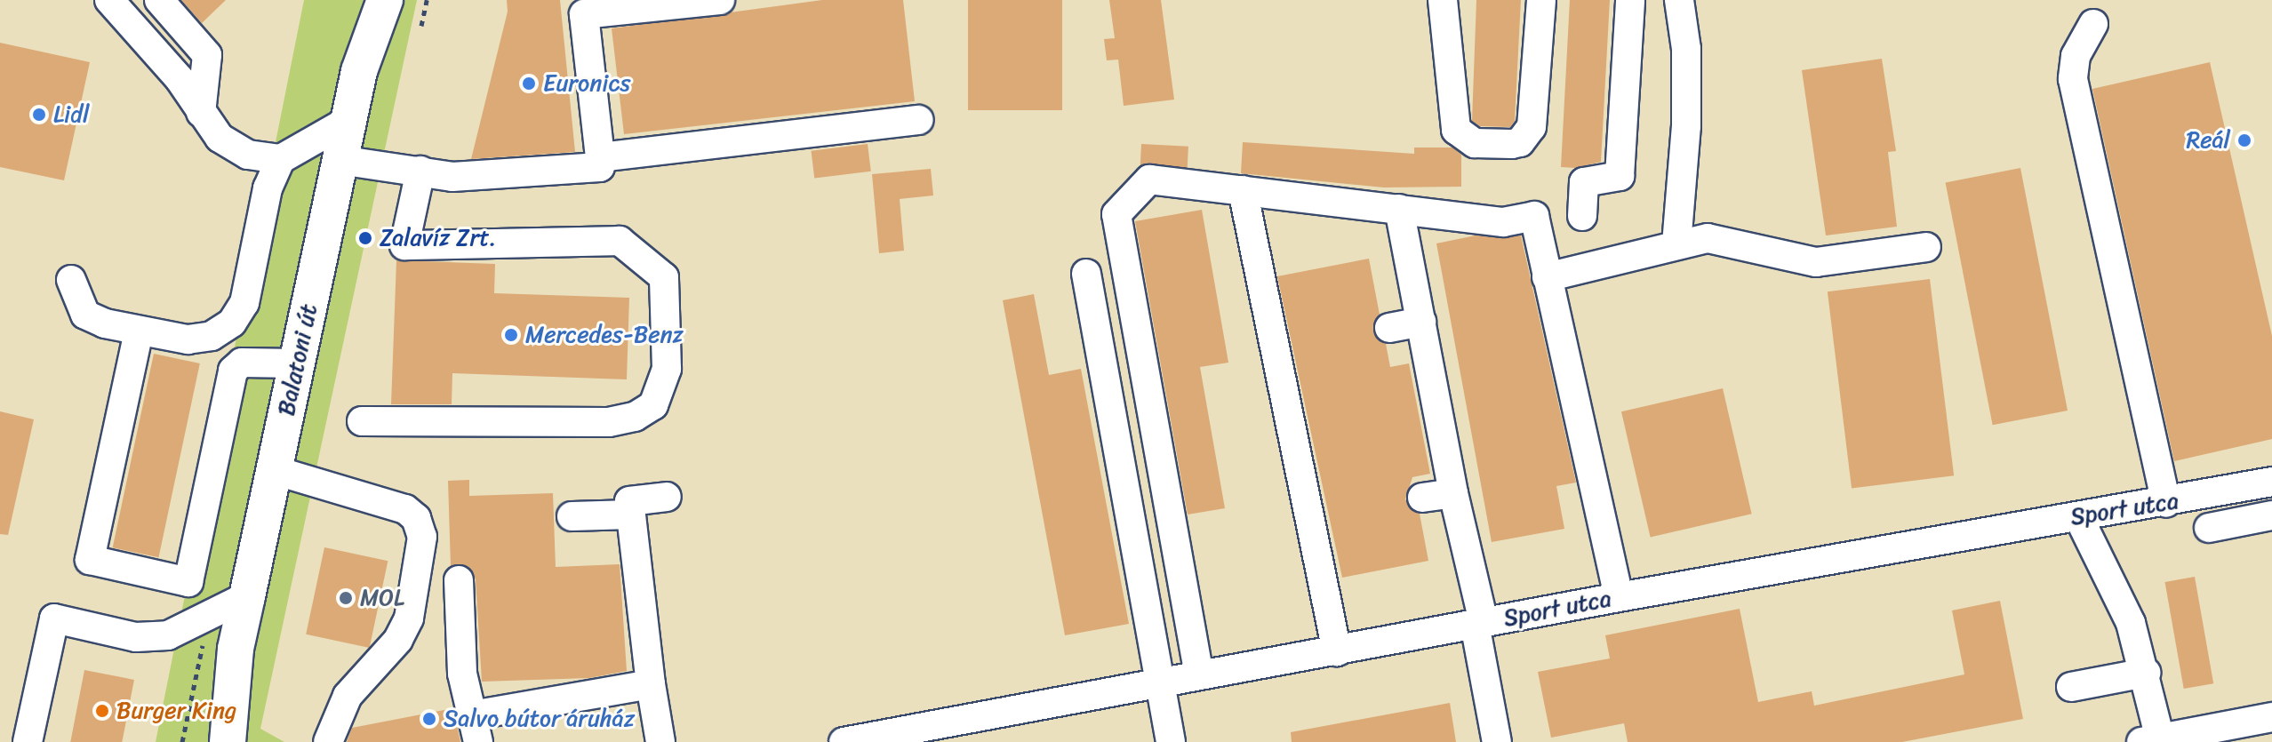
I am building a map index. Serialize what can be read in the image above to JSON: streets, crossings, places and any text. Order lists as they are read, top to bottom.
{
  "streets": {
    "main road": ["Balatoni út"],
    "street": ["Sport utca"]
  },
  "places": [
    "Euronics",
    "Lidl",
    "Reál",
    "Zalavíz Zrt.",
    "Mercedes-Benz",
    "MOL",
    "Burger King",
    "Salvo bútor áruház"
  ]
}
